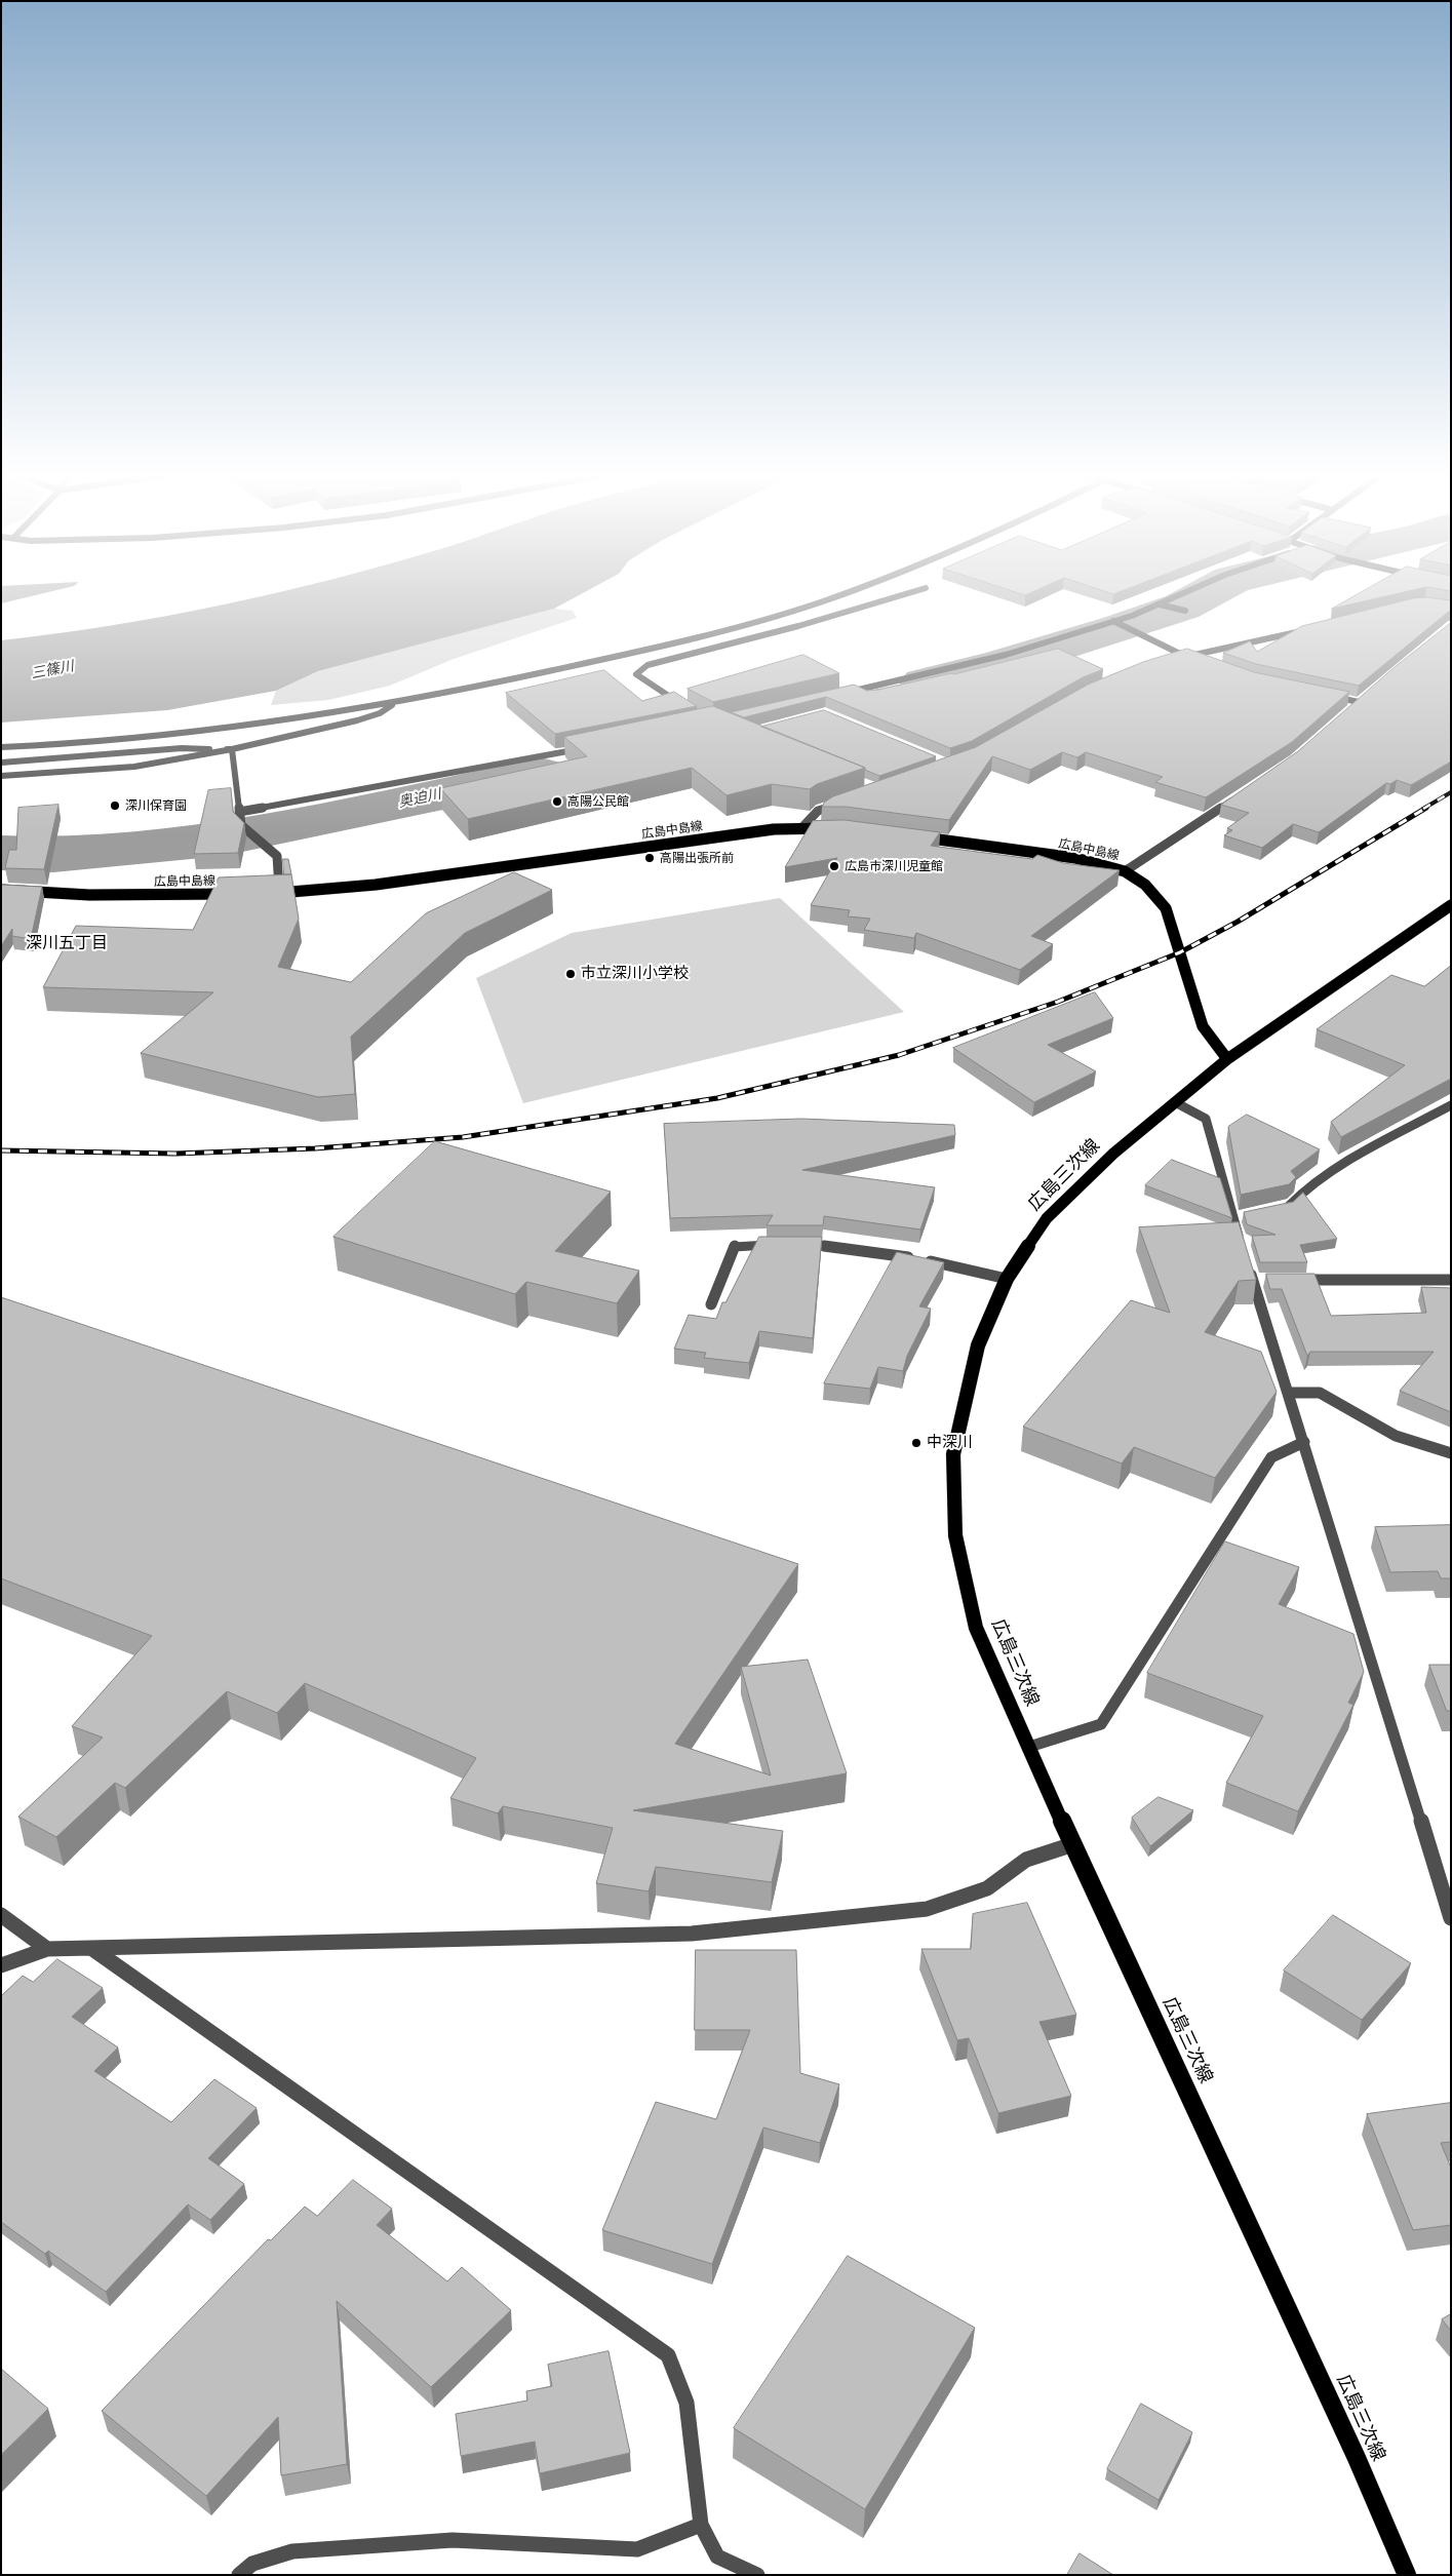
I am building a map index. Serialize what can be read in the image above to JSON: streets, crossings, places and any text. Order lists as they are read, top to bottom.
{
  "streets": {
    "main road": ["広島中島線", "広島三次線"]
  },
  "crossings": [
    ["広島中島線", "広島三次線"]
  ],
  "districts": ["深川五丁目"],
  "water": ["三篠川", "奥迫川"],
  "places": [
    "高陽公民館",
    "深川保育園",
    "高陽出張所前",
    "広島市深川児童館",
    "市立深川小学校",
    "中深川"
  ]
}
